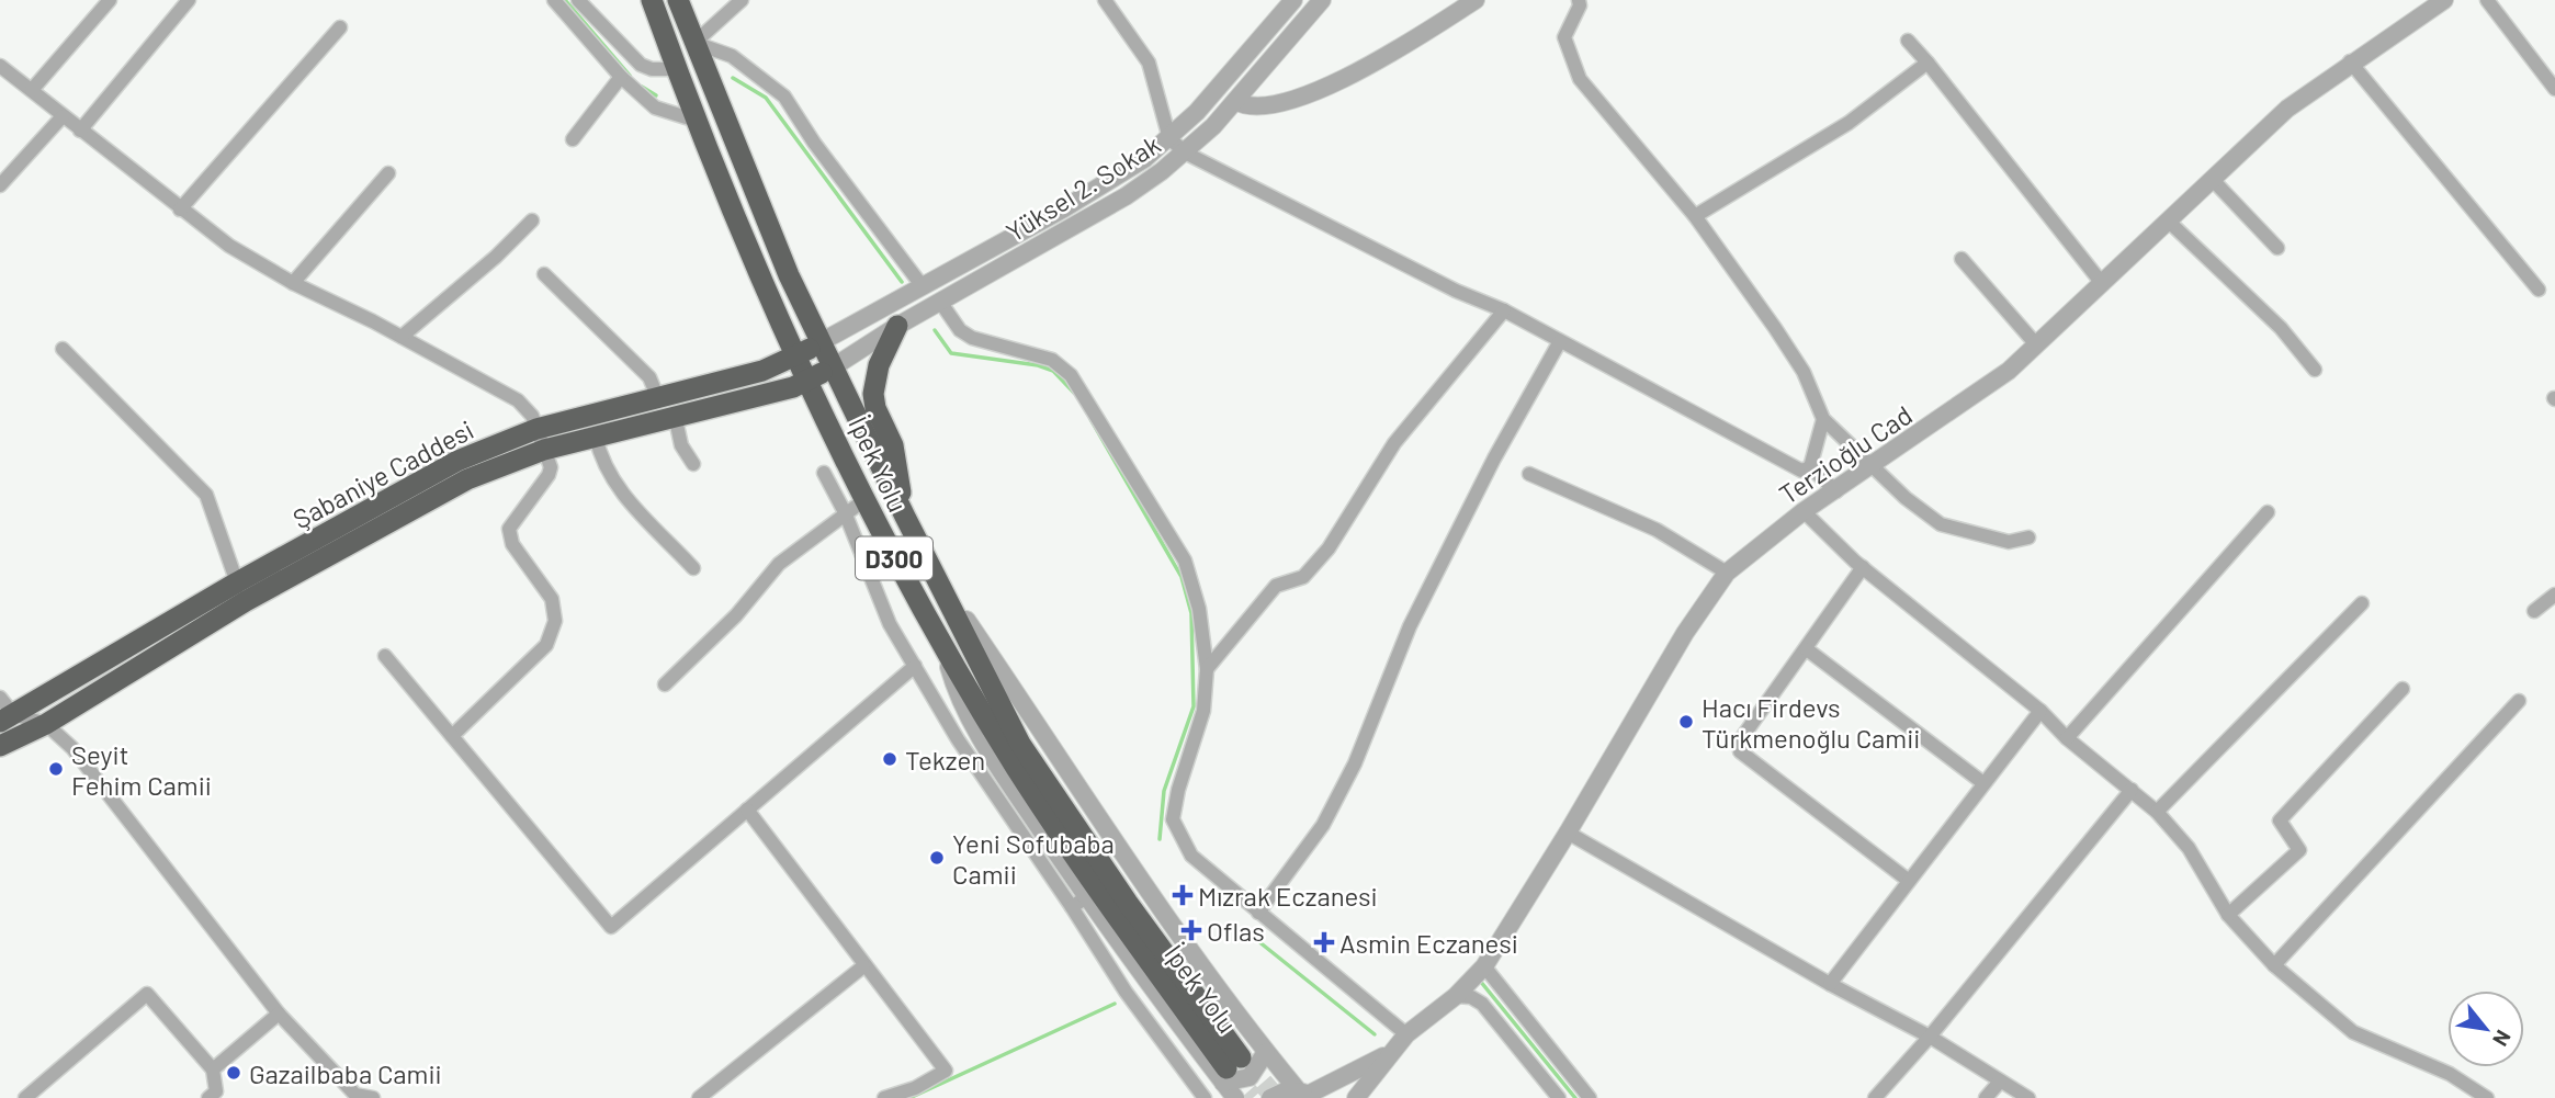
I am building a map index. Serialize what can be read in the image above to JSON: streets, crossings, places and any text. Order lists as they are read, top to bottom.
{
  "streets": {
    "highway": ["İpek Yolu", "Şabaniye Caddesi", "D300"],
    "street": ["Yüksel 2. Sokak", "Terzioğlu Cad"]
  },
  "crossings": [
    ["Yüksel 2. Sokak", "İpek Yolu"],
    ["Yüksel 2. Sokak", "Şabaniye Caddesi"],
    ["İpek Yolu", "Şabaniye Caddesi"]
  ],
  "places": {
    "other": [
      "Hacı Firdevs Türkmenoğlu Camii",
      "Tekzen",
      "Seyit Fehim Camii",
      "Yeni Sofubaba Camii",
      "Gazailbaba Camii"
    ],
    "health": ["Mızrak Eczanesi", "Oflas", "Asmin Eczanesi"]
  },
  "north": "bottom right"
}
